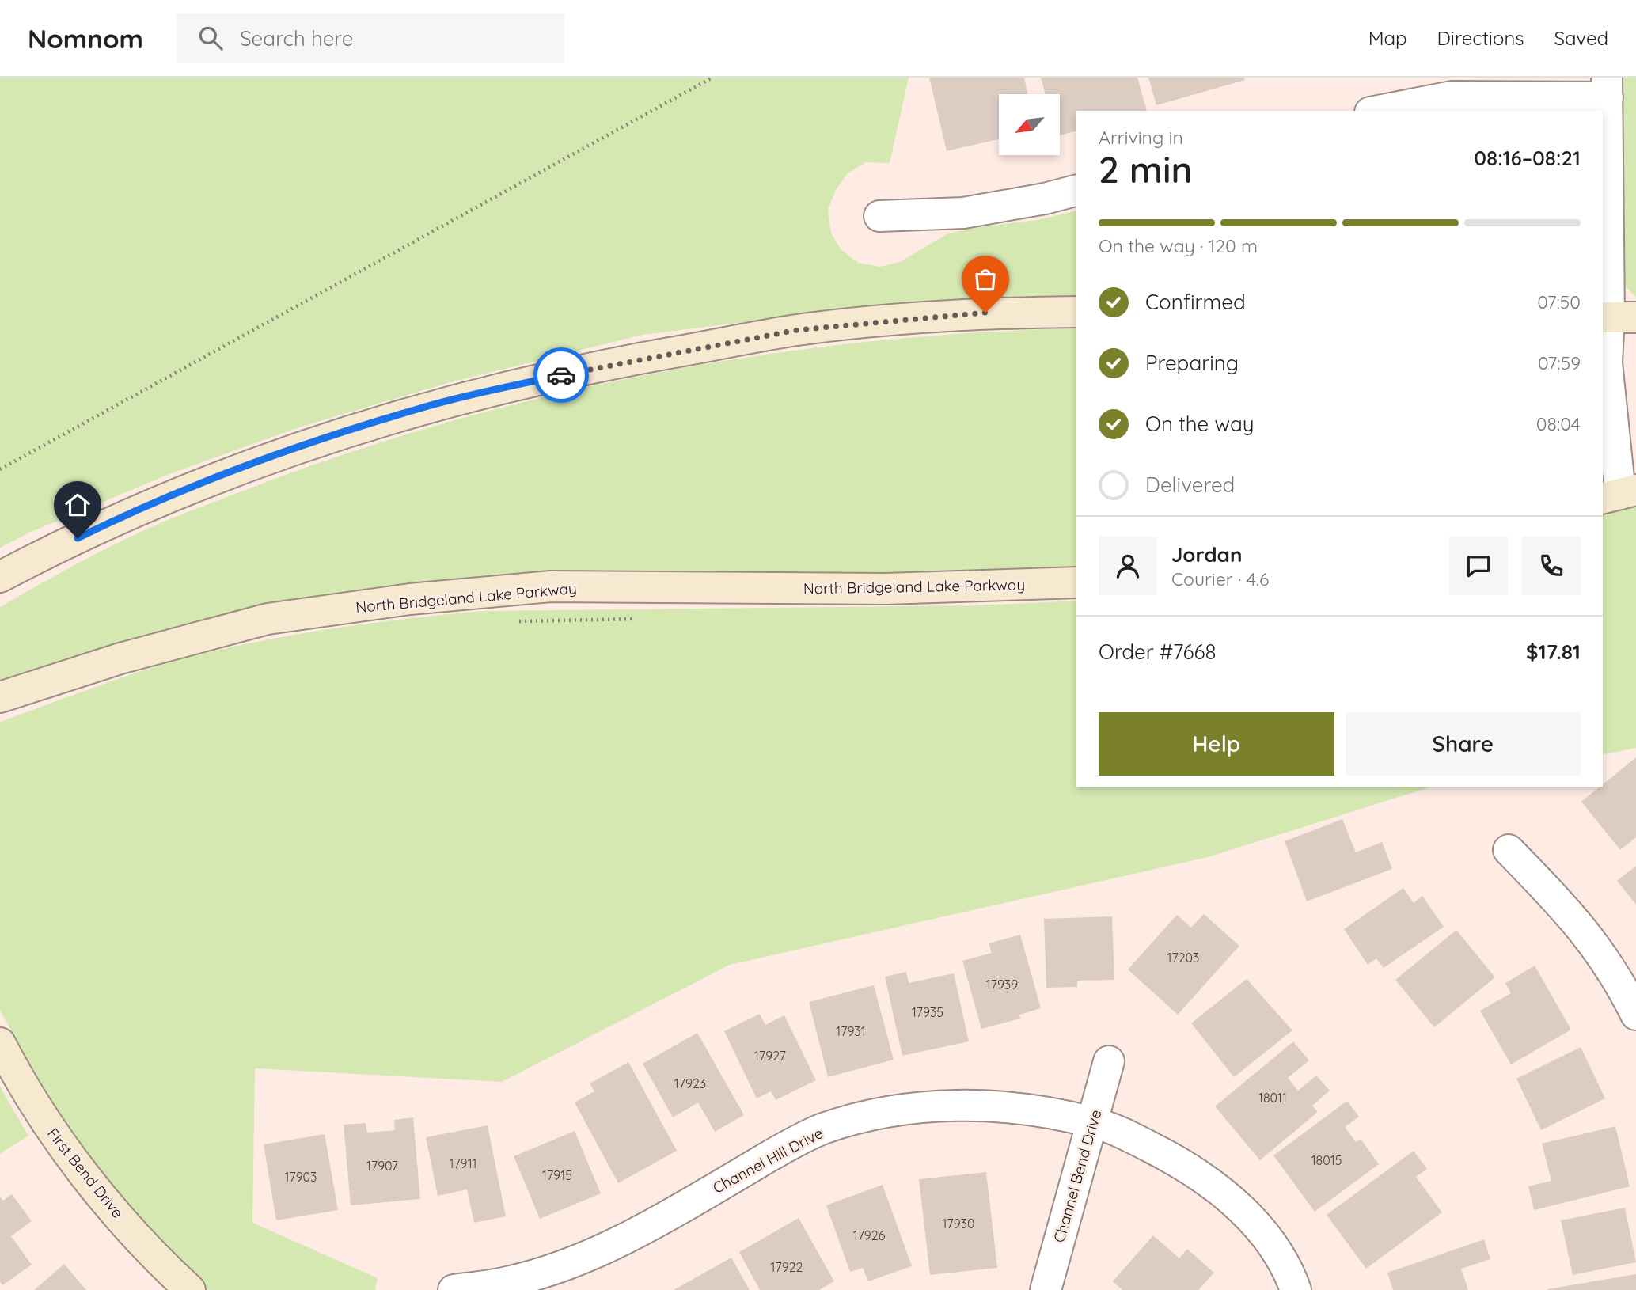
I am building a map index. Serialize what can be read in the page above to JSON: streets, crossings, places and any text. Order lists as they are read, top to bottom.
{
  "streets": {
    "main road": ["North Bridgeland Lake Parkway", "First Bend Drive"],
    "street": ["Channel Hill Drive", "Channel Bend Drive"]
  },
  "crossings": [
    ["Channel Hill Drive", "Channel Bend Drive"]
  ],
  "house_numbers": [
    "17203",
    "17939",
    "17935",
    "17931",
    "17927",
    "17923",
    "18011",
    "18015",
    "17911",
    "17907",
    "17915",
    "17903",
    "17930",
    "17926",
    "17922"
  ],
  "north": "bottom left",
  "page": {
    "header": "Nomnom",
    "search": "Search here",
    "nav": ["Map", "Directions", "Saved"],
    "heading": ["2 min", "Arriving in", "08:16–08:21"],
    "panel": [
      "Jordan",
      "Courier · 4.6",
      "Order #7668",
      "$17.81"
    ],
    "bar": "On the way · 120 m",
    "list": [
      ["Confirmed", "07:50"],
      ["Preparing", "07:59"],
      ["On the way", "08:04"],
      "Delivered"
    ],
    "buttons": ["Help", "Share"]
  }
}
